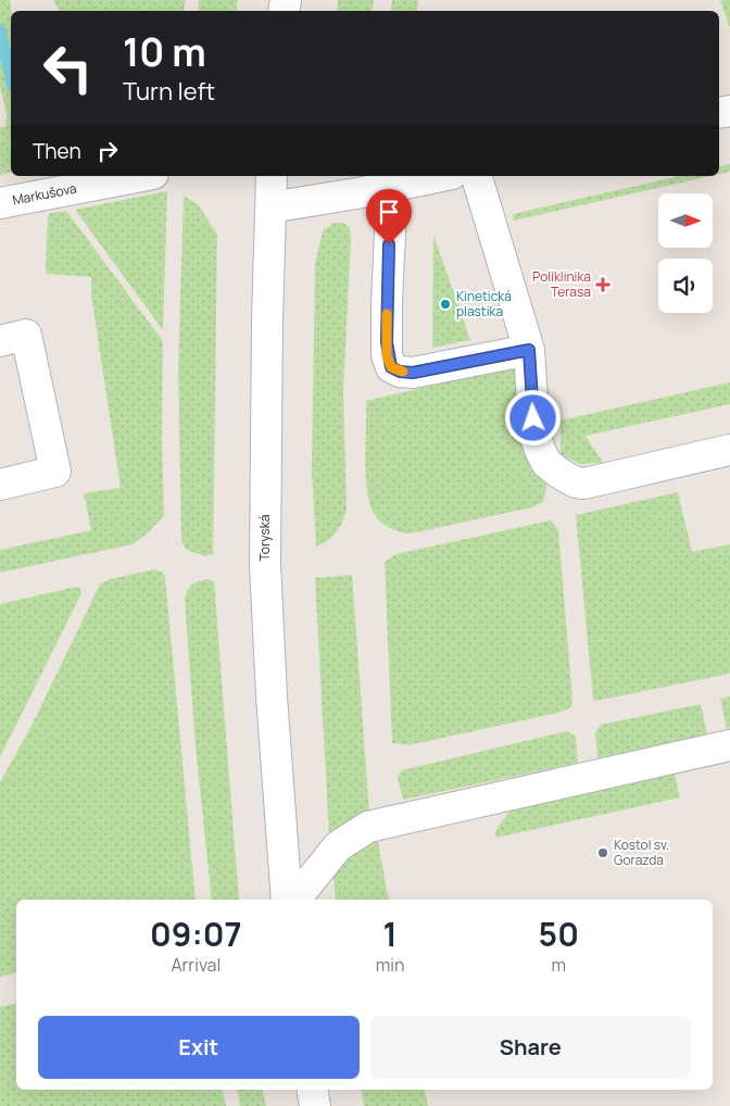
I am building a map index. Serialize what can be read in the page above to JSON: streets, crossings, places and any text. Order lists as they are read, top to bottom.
{
  "streets": {
    "street": ["Markušova", "Toryská"]
  },
  "places": {
    "health": ["Poliklinika Terasa"],
    "other": ["Kinetická plastika", "Kostol sv. Gorazda"]
  },
  "north": "right",
  "page": {
    "turn": ["10 m", "Turn left"],
    "then": "Then",
    "eta": [
      "09:07",
      "Arrival",
      "1",
      "min",
      "50",
      "m"
    ],
    "buttons": ["Exit", "Share"]
  }
}
